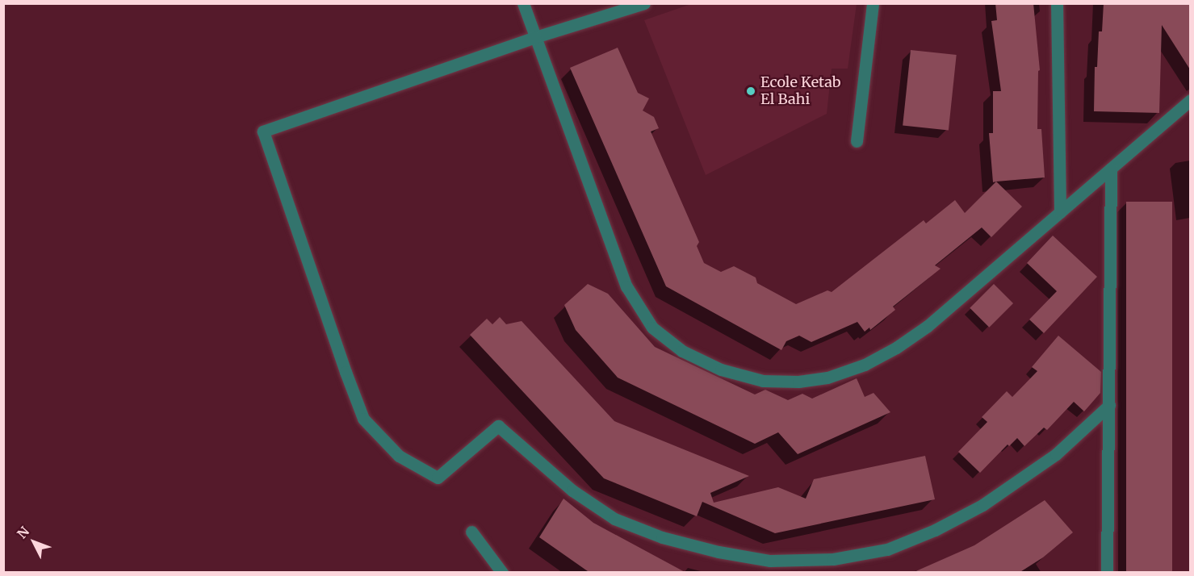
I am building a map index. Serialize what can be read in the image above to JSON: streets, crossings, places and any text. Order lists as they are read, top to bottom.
{
  "places": ["Ecole Ketab El Bahi"],
  "north": "top left"
}
